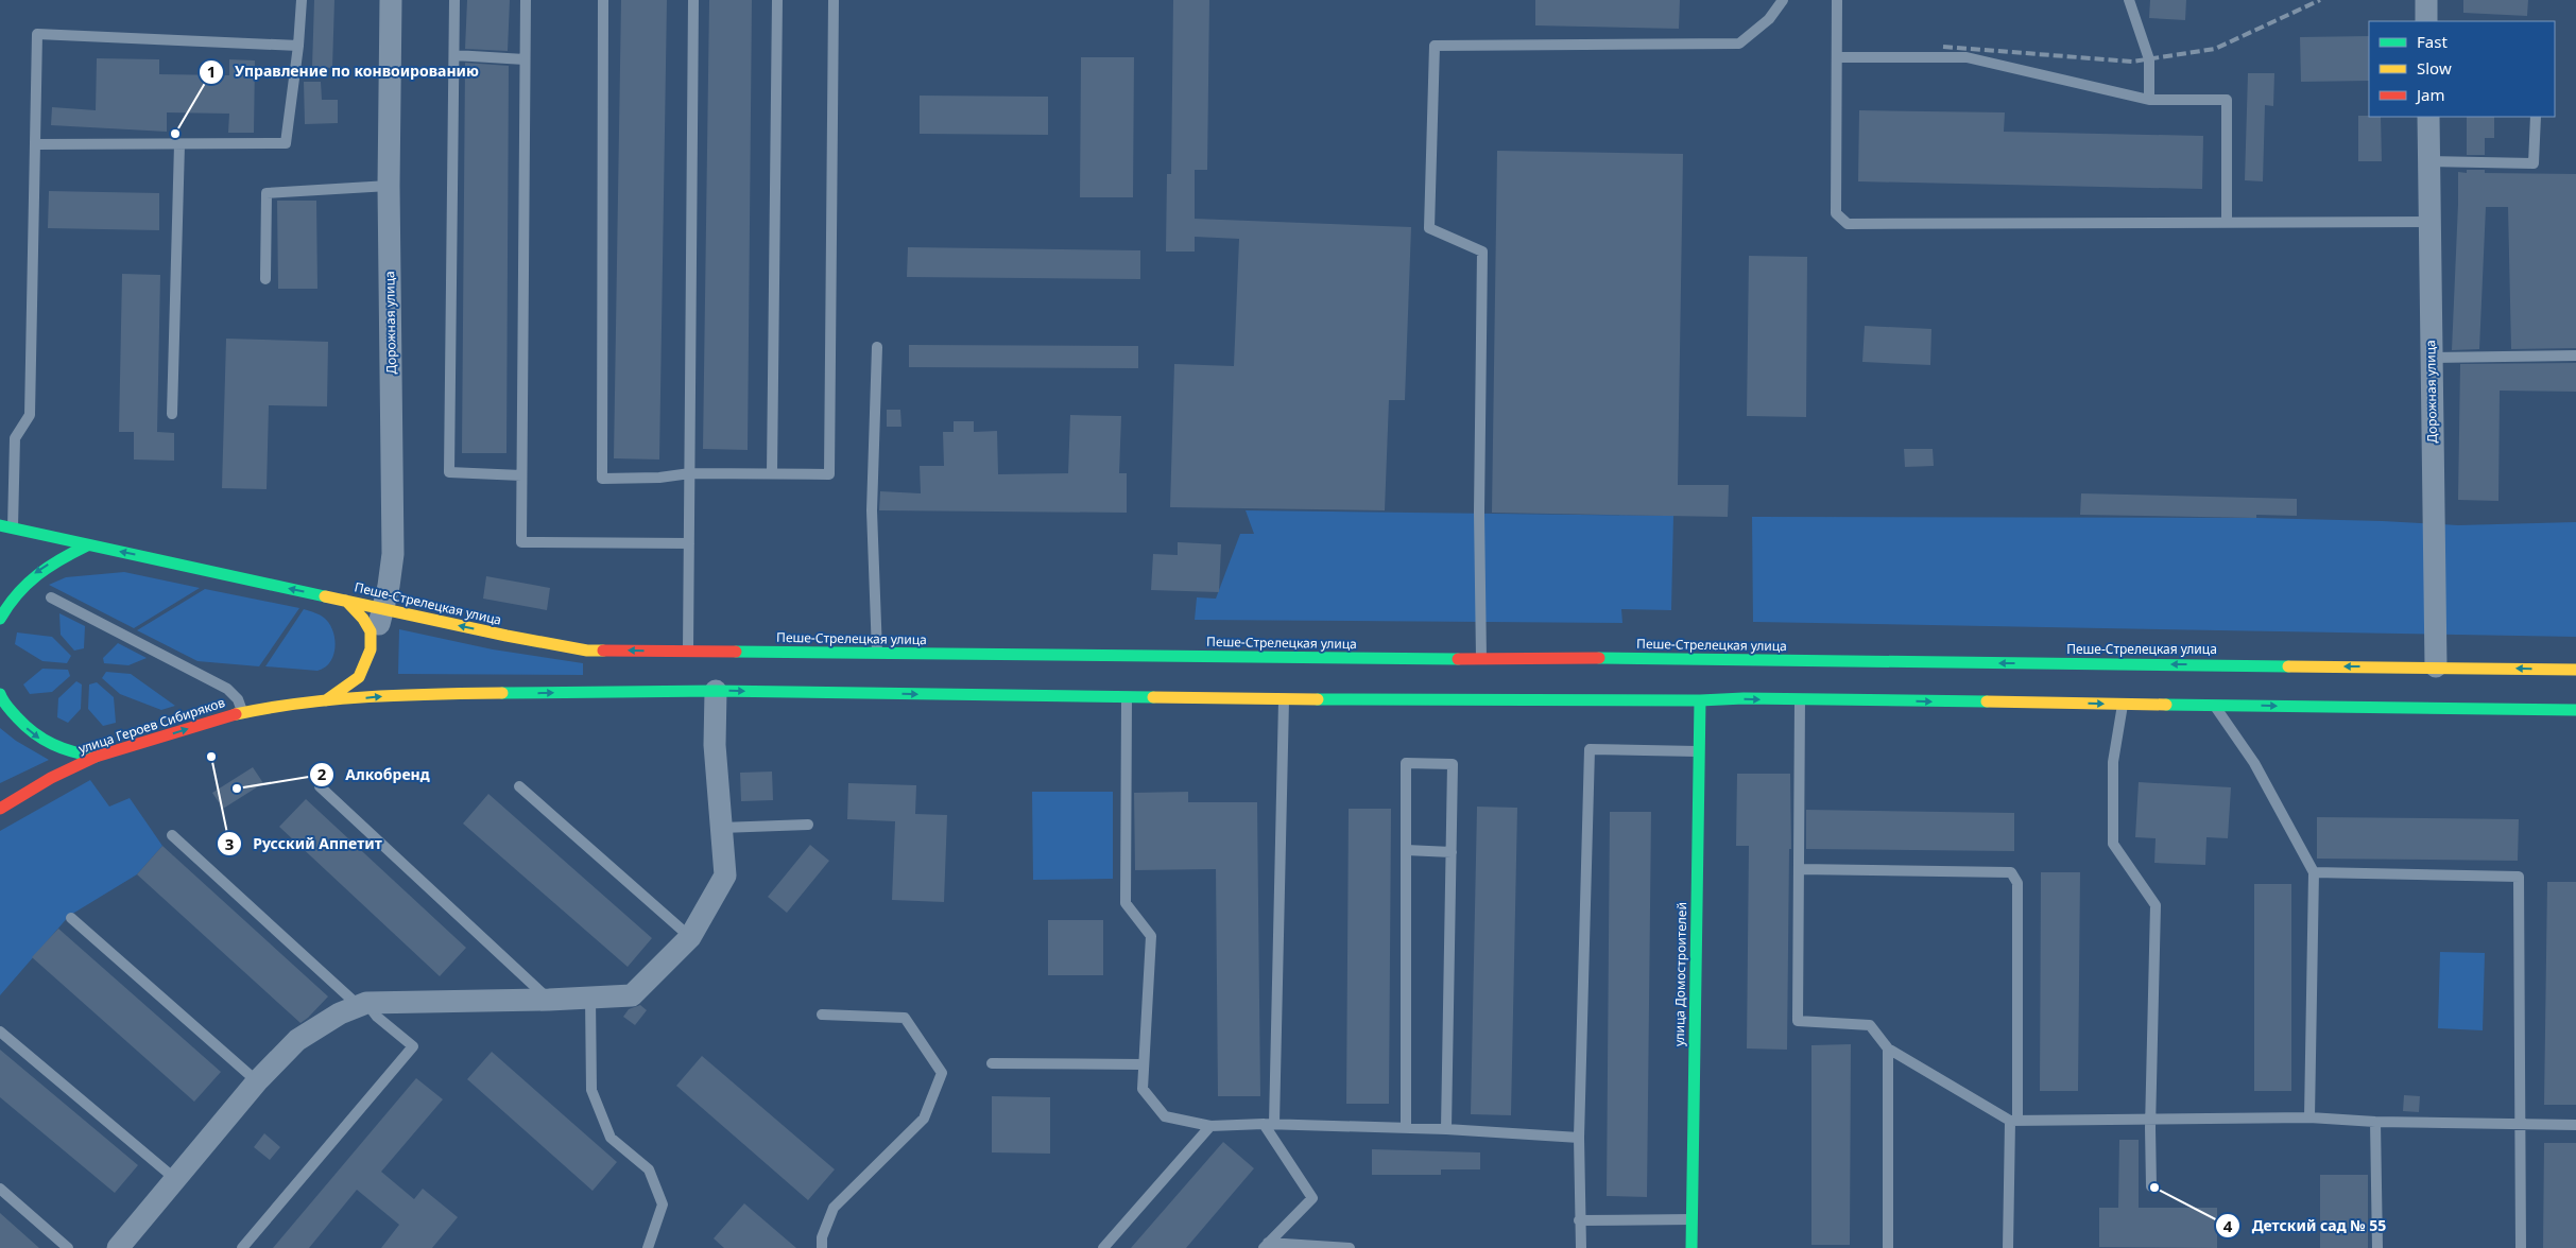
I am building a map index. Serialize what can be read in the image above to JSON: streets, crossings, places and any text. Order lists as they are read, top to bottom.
{
  "streets": {
    "main road": ["Пеше-Стрелецкая улица", "улица Героев Сибиряков", "улица Домостроителей"],
    "street": ["Дорожная улица"]
  },
  "crossings": [
    ["Дорожная улица", "Пеше-Стрелецкая улица"]
  ],
  "one_way": ["улица Героев Сибиряков"],
  "places": [
    "Управление по конвоированию",
    "Русский Аппетит",
    "Алкобренд",
    "Детский сад № 55"
  ],
  "legend": ["Fast", "Slow", "Jam"]
}
